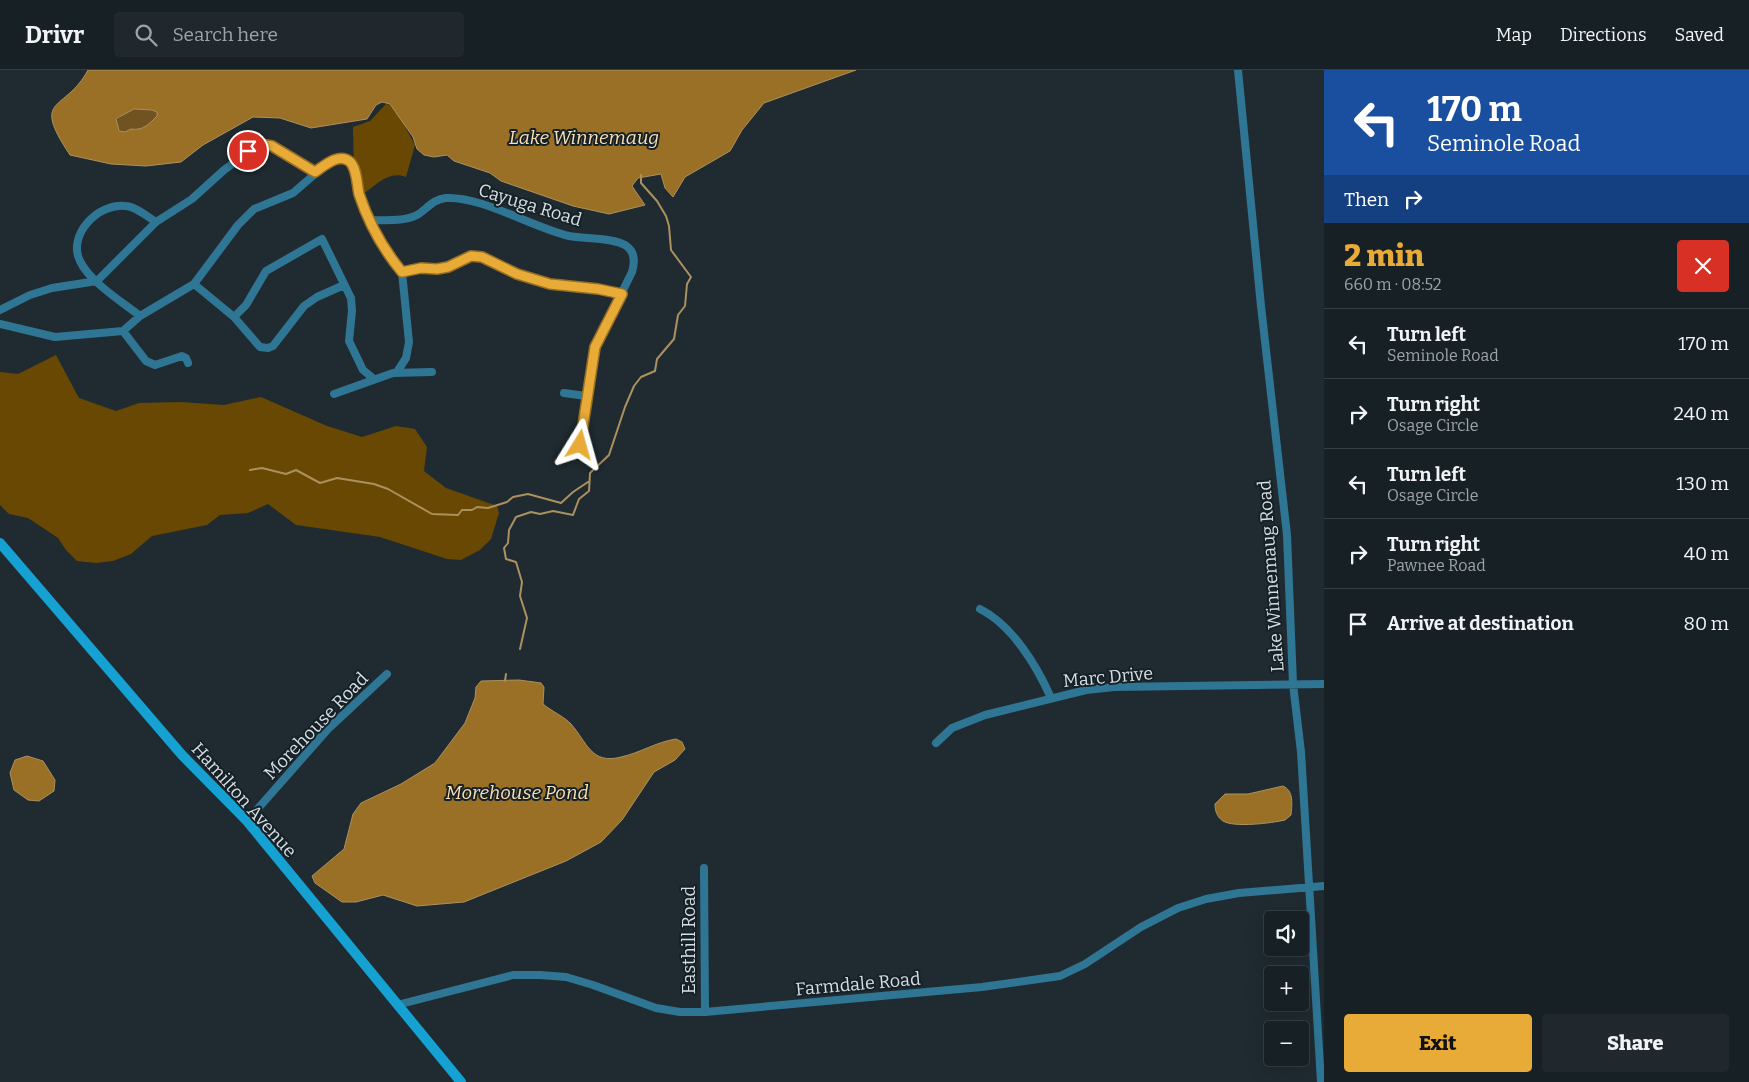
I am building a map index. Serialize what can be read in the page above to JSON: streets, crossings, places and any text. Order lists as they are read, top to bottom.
{
  "streets": {
    "street": [
      "Cayuga Road",
      "Lake Winnemaug Road",
      "Marc Drive",
      "Morehouse Road",
      "Hamilton Avenue",
      "Easthill Road",
      "Farmdale Road"
    ]
  },
  "crossings": [
    ["Lake Winnemaug Road", "Marc Drive"],
    ["Lake Winnemaug Road", "Farmdale Road"],
    ["Morehouse Road", "Hamilton Avenue"],
    ["Hamilton Avenue", "Farmdale Road"],
    ["Easthill Road", "Farmdale Road"]
  ],
  "water": ["Lake Winnemaug", "Morehouse Pond"],
  "page": {
    "header": "Drivr",
    "search": "Search here",
    "nav": ["Map", "Directions", "Saved"],
    "turn": ["170 m", "Seminole Road"],
    "then": "Then",
    "heading": ["2 min", "660 m · 08:52"],
    "list": [
      {
        "name": "Turn left",
        "note": "Seminole Road",
        "value": "170 m"
      },
      {
        "name": "Turn right",
        "note": "Osage Circle",
        "value": "240 m"
      },
      {
        "name": "Turn left",
        "note": "Osage Circle",
        "value": "130 m"
      },
      {
        "name": "Turn right",
        "note": "Pawnee Road",
        "value": "40 m"
      },
      {
        "name": "Arrive at destination",
        "value": "80 m"
      }
    ],
    "map_buttons": ["+", "−"],
    "buttons": ["Exit", "Share"]
  }
}
